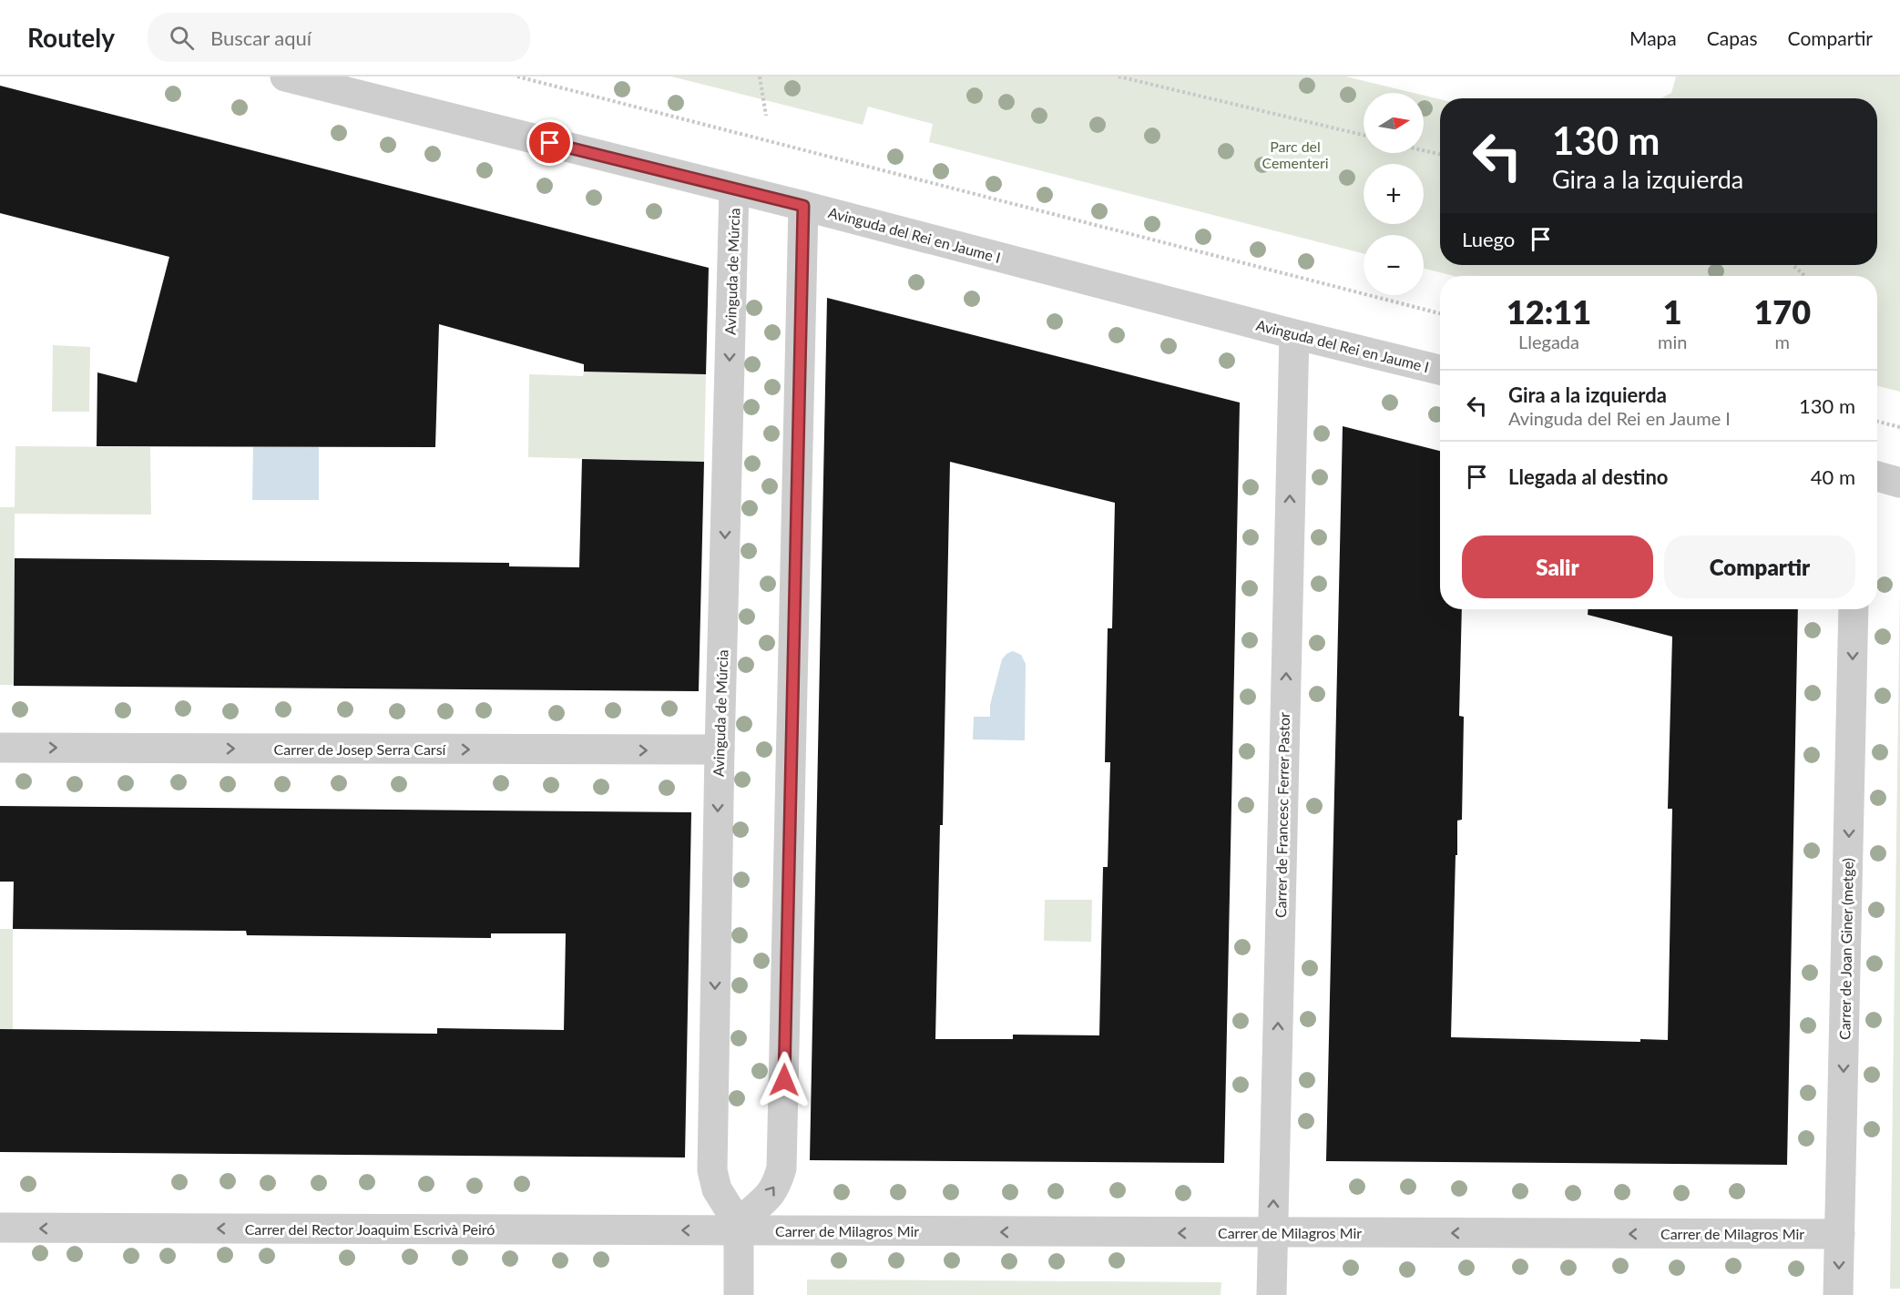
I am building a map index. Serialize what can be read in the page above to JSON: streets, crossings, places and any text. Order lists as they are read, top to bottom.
{
  "streets": {
    "street": [
      "Avinguda del Rei en Jaume I",
      "Avinguda de Múrcia",
      "Carrer de Josep Serra Carsí",
      "Carrer de Francesc Ferrer Pastor",
      "Carrer de Joan Giner (metge)",
      "Carrer del Rector Joaquim Escrivà Peiró",
      "Carrer de Milagros Mir"
    ]
  },
  "crossings": [
    ["Avinguda del Rei en Jaume I", "Avinguda de Múrcia"],
    ["Avinguda del Rei en Jaume I", "Carrer de Francesc Ferrer Pastor"],
    ["Avinguda de Múrcia", "Carrer de Josep Serra Carsí"],
    ["Avinguda de Múrcia", "Carrer del Rector Joaquim Escrivà Peiró"],
    ["Avinguda de Múrcia", "Carrer de Milagros Mir"],
    ["Carrer de Francesc Ferrer Pastor", "Carrer de Milagros Mir"],
    ["Carrer de Joan Giner (metge)", "Carrer de Milagros Mir"],
    ["Carrer del Rector Joaquim Escrivà Peiró", "Carrer de Milagros Mir"]
  ],
  "one_way": [
    "Carrer de Josep Serra Carsí",
    "Carrer de Francesc Ferrer Pastor",
    "Carrer de Joan Giner (metge)",
    "Carrer del Rector Joaquim Escrivà Peiró",
    "Carrer de Milagros Mir"
  ],
  "parks": ["Parc del Cementeri"],
  "north": "right",
  "page": {
    "header": "Routely",
    "search": "Buscar aquí",
    "nav": ["Mapa", "Capas", "Compartir"],
    "map_buttons": ["+", "−"],
    "turn": ["130 m", "Gira a la izquierda"],
    "then": "Luego",
    "eta": [
      "12:11",
      "Llegada",
      "1",
      "min",
      "170",
      "m"
    ],
    "list": [
      {
        "name": "Gira a la izquierda",
        "note": "Avinguda del Rei en Jaume I",
        "value": "130 m"
      },
      {
        "name": "Llegada al destino",
        "value": "40 m"
      }
    ],
    "buttons": ["Salir", "Compartir"]
  }
}
